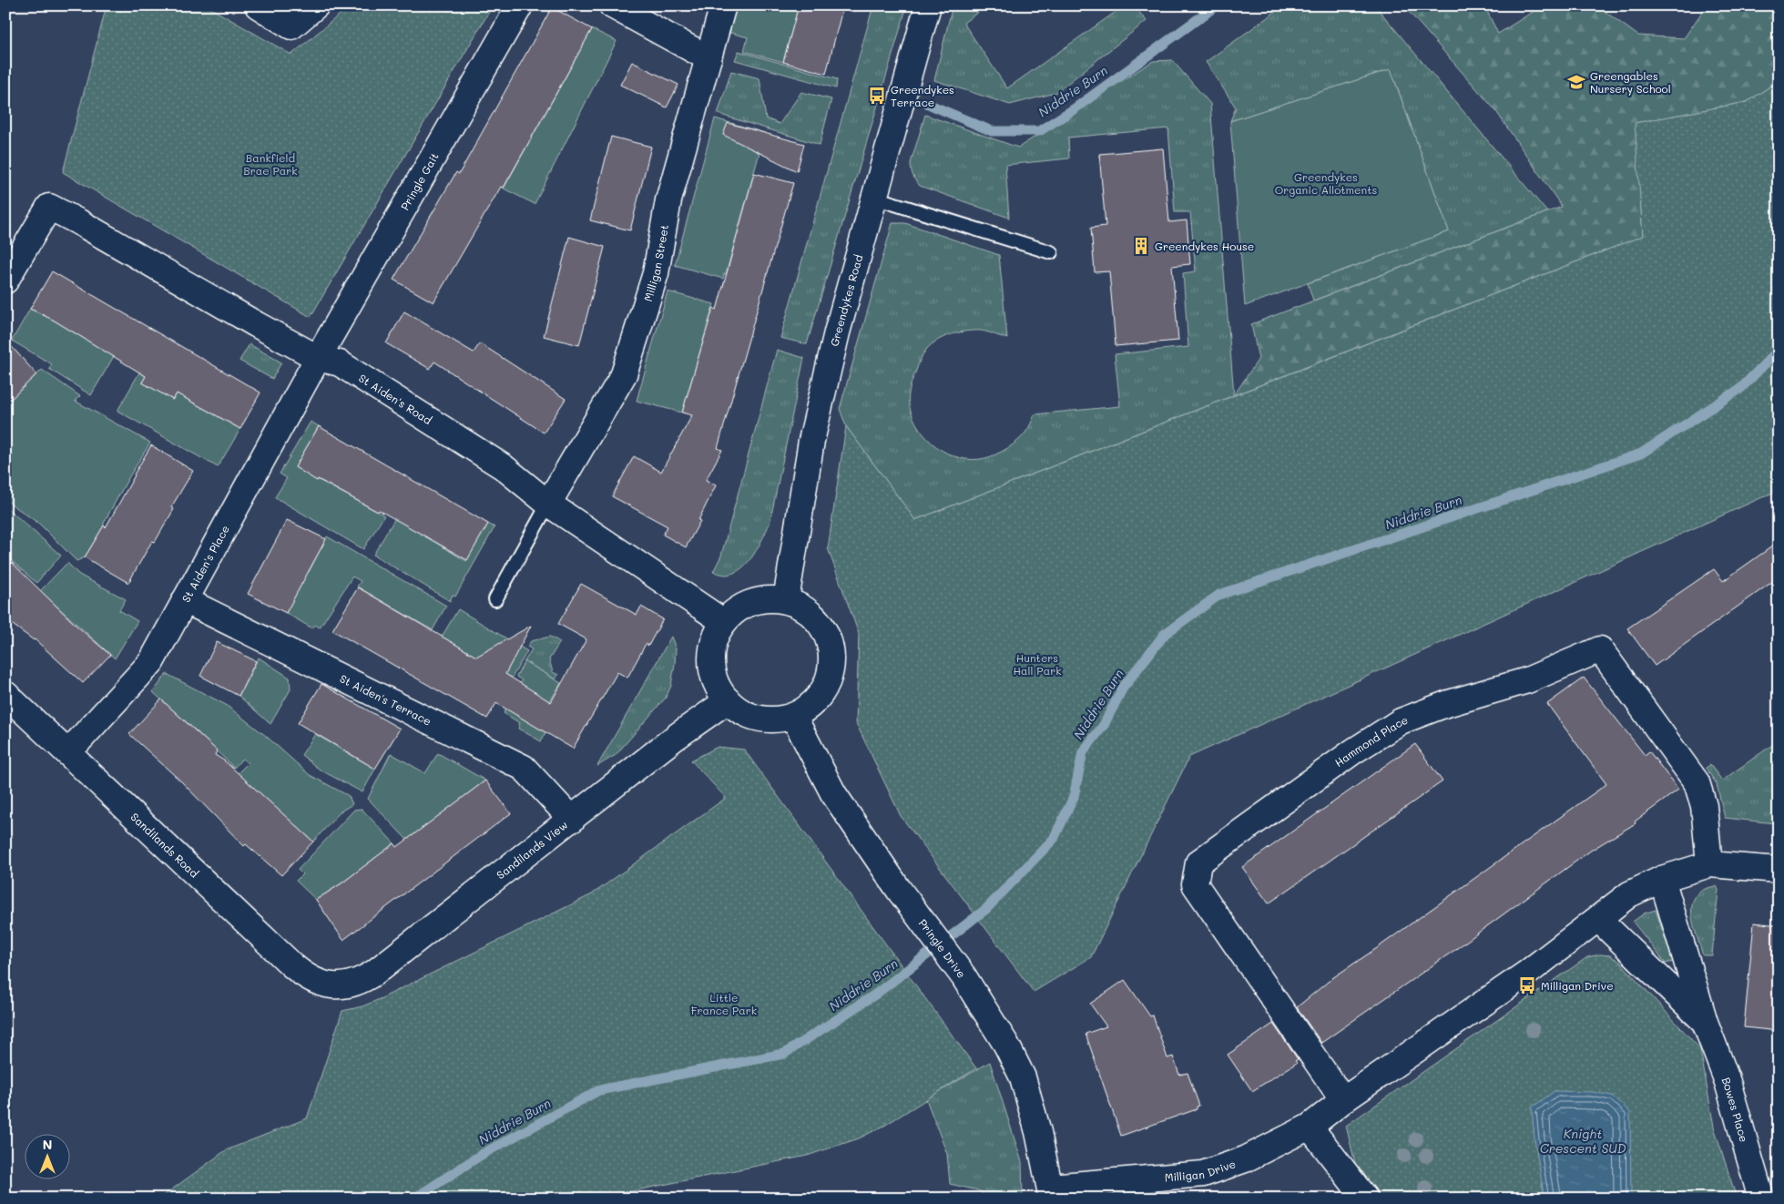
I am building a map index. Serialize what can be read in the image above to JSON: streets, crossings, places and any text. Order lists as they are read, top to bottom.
{
  "streets": {
    "street": [
      "Pringle Gait",
      "Milligan Street",
      "Greendykes Road",
      "St Aiden's Road",
      "St Aiden's Place",
      "St Aiden's Terrace",
      "Hammond Place",
      "Sandilands Road",
      "Sandilands View",
      "Pringle Drive",
      "Bowes Place",
      "Milligan Drive"
    ]
  },
  "crossings": [
    ["Pringle Gait", "St Aiden's Road"],
    ["Pringle Gait", "St Aiden's Place"],
    ["Milligan Street", "St Aiden's Road"],
    ["Greendykes Road", "St Aiden's Road"],
    ["Greendykes Road", "Sandilands View"],
    ["Greendykes Road", "Pringle Drive"],
    ["St Aiden's Road", "St Aiden's Place"],
    ["St Aiden's Road", "Sandilands View"],
    ["St Aiden's Road", "Pringle Drive"],
    ["St Aiden's Place", "St Aiden's Terrace"],
    ["St Aiden's Place", "Sandilands Road"],
    ["St Aiden's Terrace", "Sandilands View"],
    ["Hammond Place", "Milligan Drive"],
    ["Sandilands Road", "Sandilands View"],
    ["Sandilands View", "Pringle Drive"],
    ["Pringle Drive", "Milligan Drive"],
    ["Bowes Place", "Milligan Drive"]
  ],
  "water": ["Niddrie Burn", "Knight Crescent SUD"],
  "parks": [
    "Bankfield Brae Park",
    "Greendykes Organic Allotments",
    "Hunters Hall Park",
    "Little France Park"
  ],
  "places": {
    "school or university": ["Greengables Nursery School"],
    "bus stop": ["Greendykes Terrace", "Milligan Drive"],
    "building": ["Greendykes House"]
  },
  "north": "top"
}
